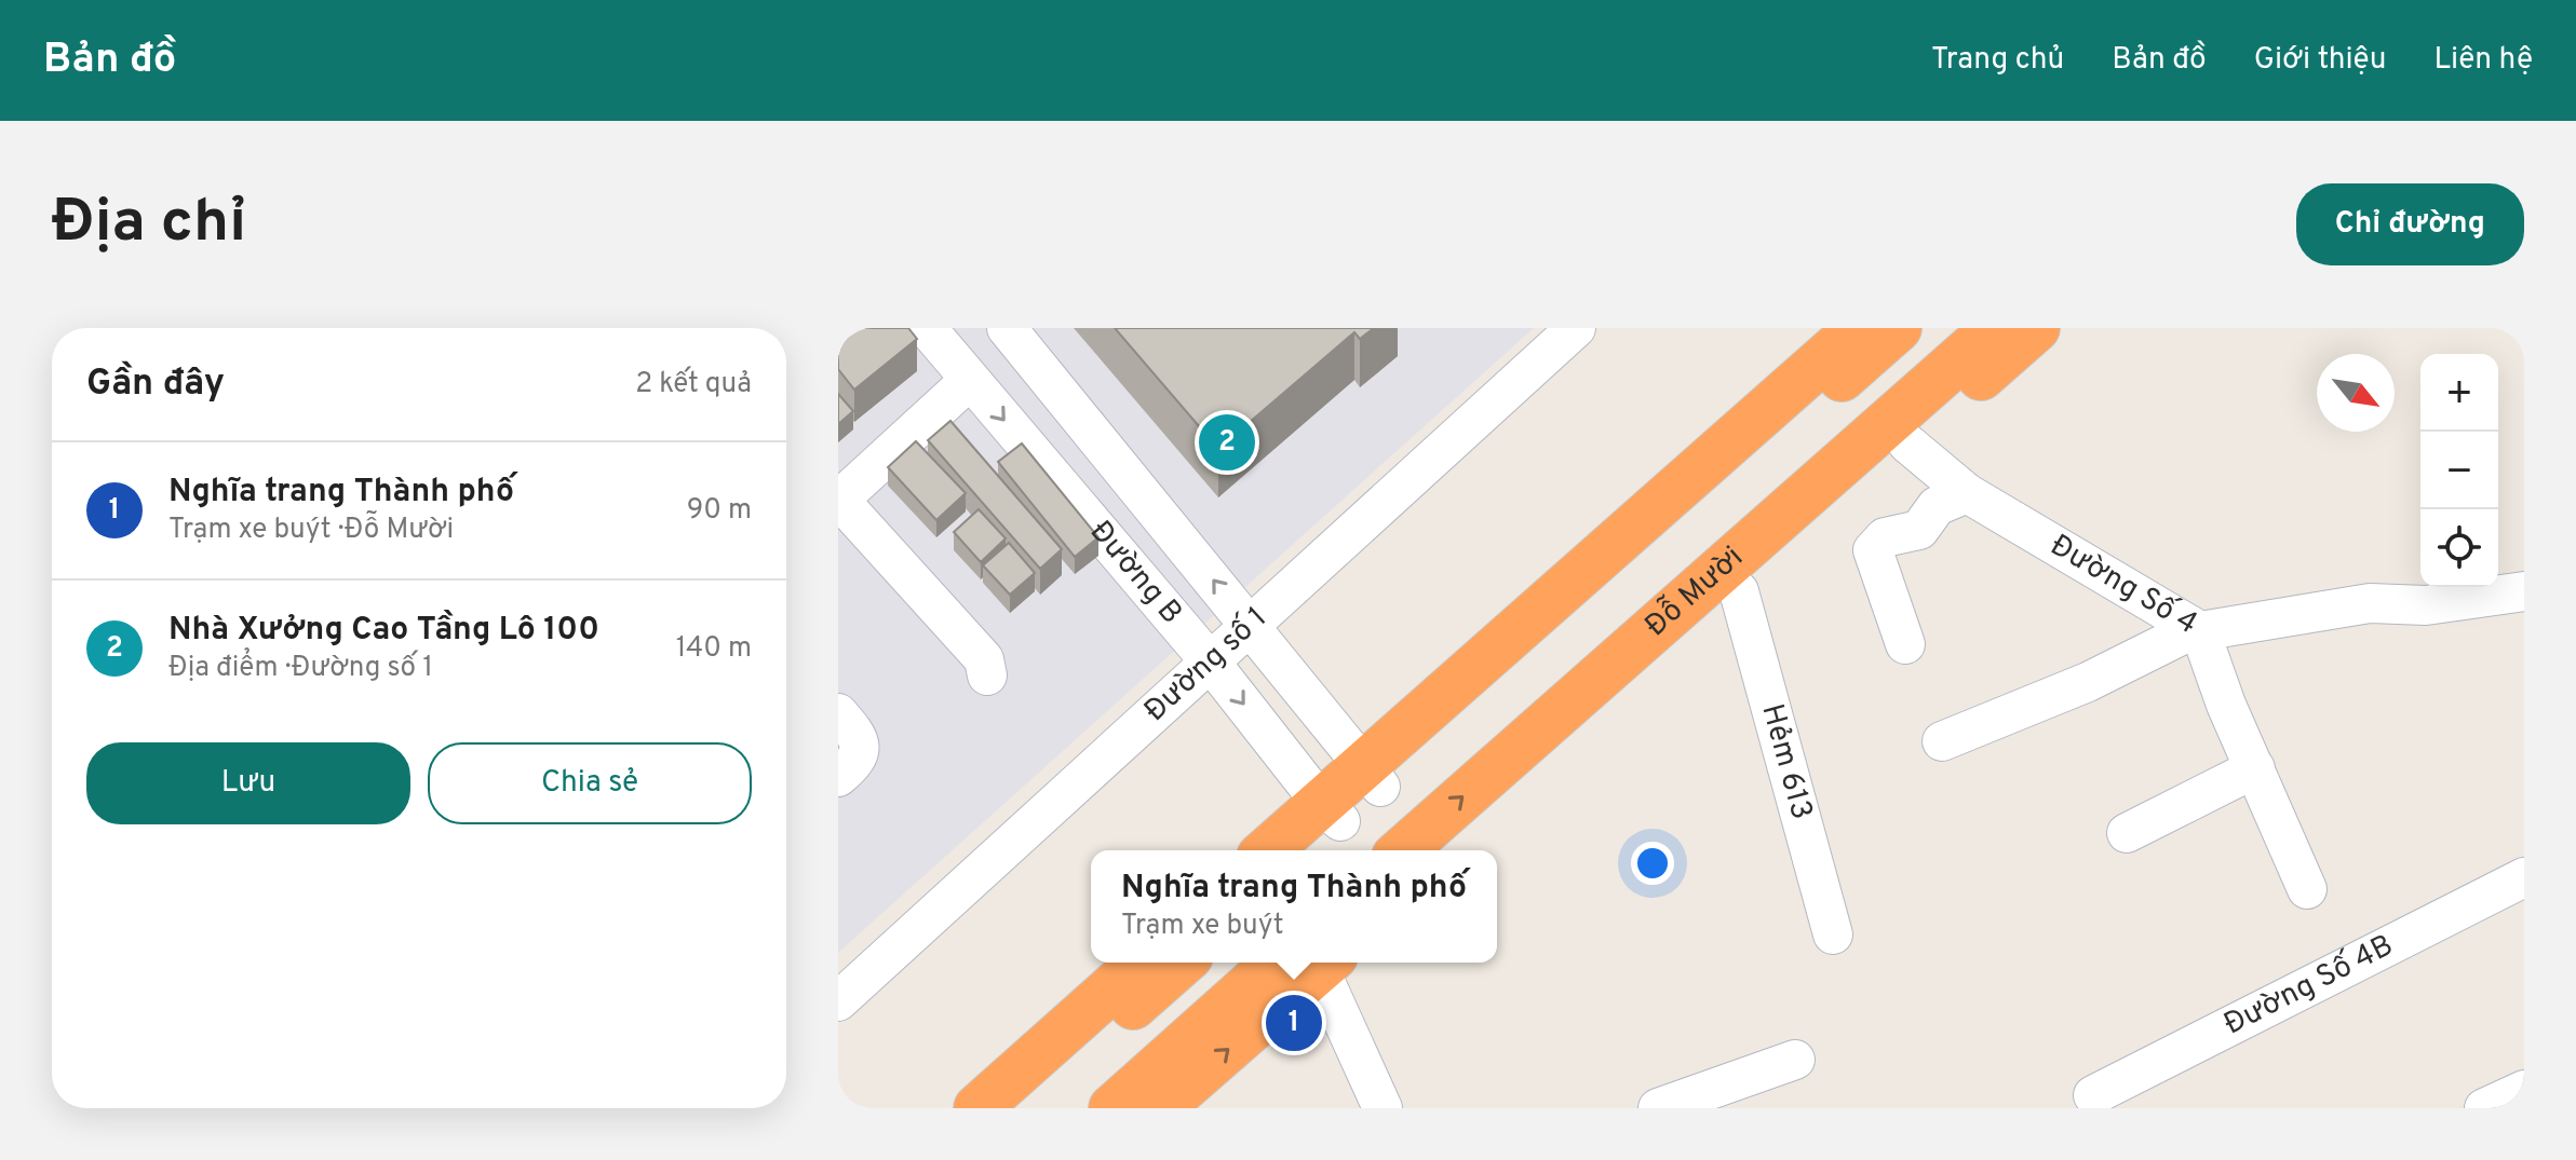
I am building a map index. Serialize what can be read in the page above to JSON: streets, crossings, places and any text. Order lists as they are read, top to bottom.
{
  "streets": {
    "highway": ["Đỗ Mười"],
    "street": [
      "Đường B",
      "Đường Số 4",
      "Đường số 1",
      "Hẻm 613",
      "Đường Số 4B"
    ]
  },
  "crossings": [
    ["Đường B", "Đỗ Mười"],
    ["Đường B", "Đường số 1"],
    ["Đường Số 4", "Đỗ Mười"],
    ["Đỗ Mười", "Hẻm 613"]
  ],
  "north": "bottom right",
  "page": {
    "header": "Bản đồ",
    "nav": [
      "Trang chủ",
      "Bản đồ",
      "Giới thiệu",
      "Liên hệ"
    ],
    "buttons": [
      "Chỉ đường",
      ["Lưu", "Chia sẻ"]
    ],
    "title": "Địa chỉ",
    "heading": ["Gần đây", "2 kết quả"],
    "map_buttons": ["+", "−"],
    "pins": ["2", "1"],
    "list": [
      {
        "mark": "1",
        "name": "Nghĩa trang Thành phố",
        "note": "Trạm xe buýt · Đỗ Mười",
        "value": "90 m"
      },
      {
        "mark": "2",
        "name": "Nhà Xưởng Cao Tầng Lô 100",
        "note": "Địa điểm · Đường số 1",
        "value": "140 m"
      }
    ],
    "popup": ["Nghĩa trang Thành phố", "Trạm xe buýt"]
  }
}
